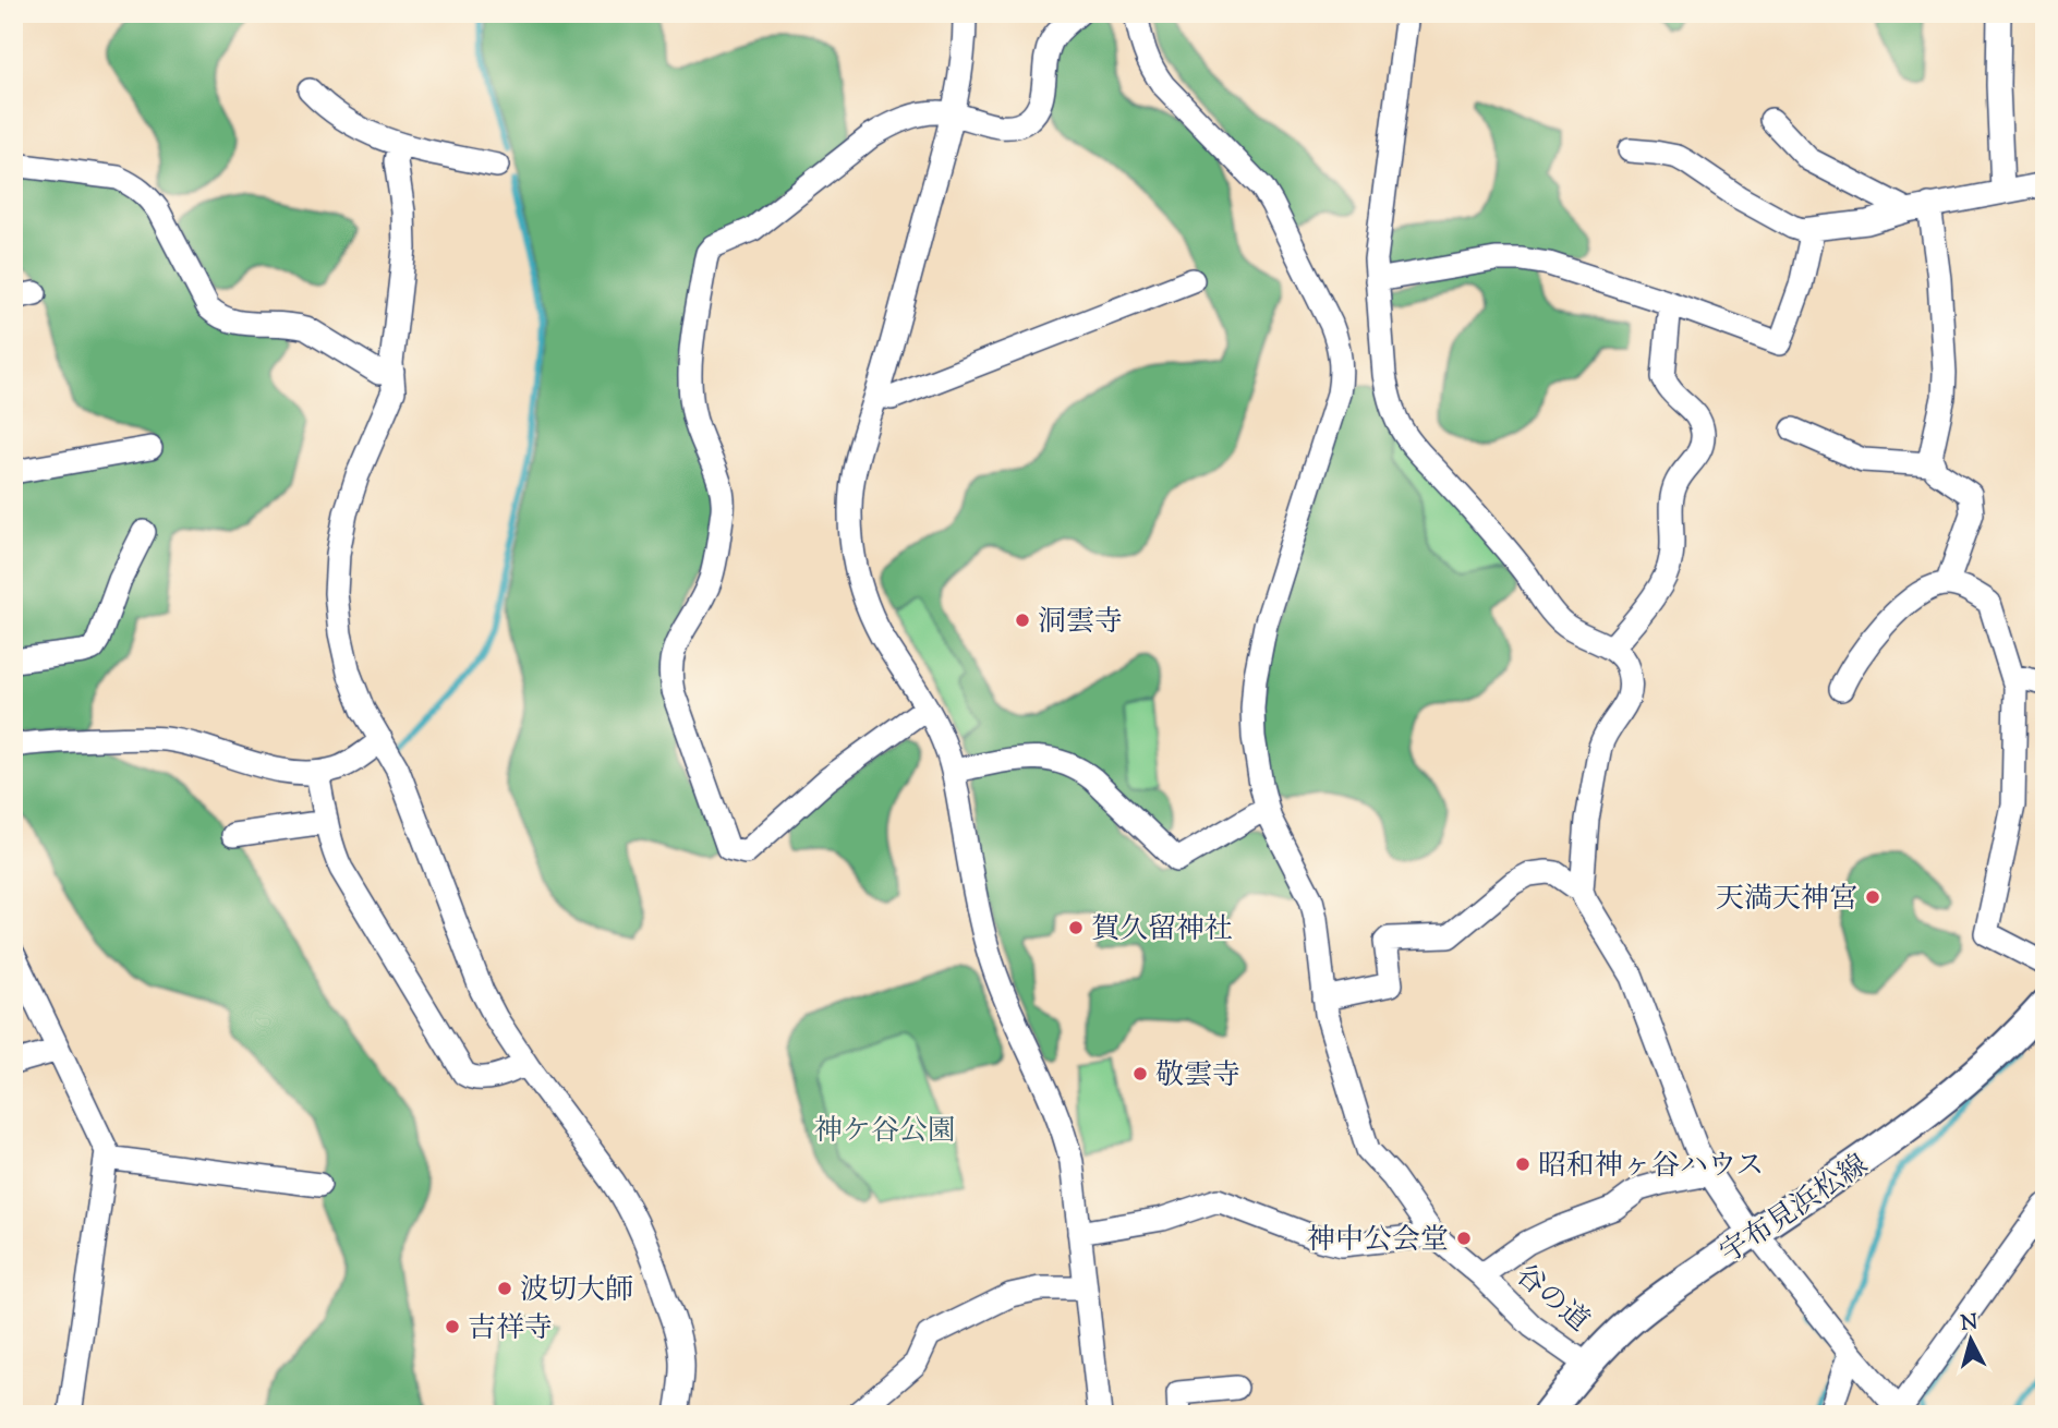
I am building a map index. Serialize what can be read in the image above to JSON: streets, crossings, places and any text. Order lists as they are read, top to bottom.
{
  "streets": {
    "main road": ["宇布見浜松線"],
    "street": ["谷の道"]
  },
  "crossings": [
    ["宇布見浜松線", "谷の道"]
  ],
  "parks": ["神ケ谷公園"],
  "places": [
    "洞雲寺",
    "天満天神宮",
    "賀久留神社",
    "敬雲寺",
    "昭和神ヶ谷ハウス",
    "神中公会堂",
    "波切大師",
    "吉祥寺"
  ],
  "north": "top"
}
